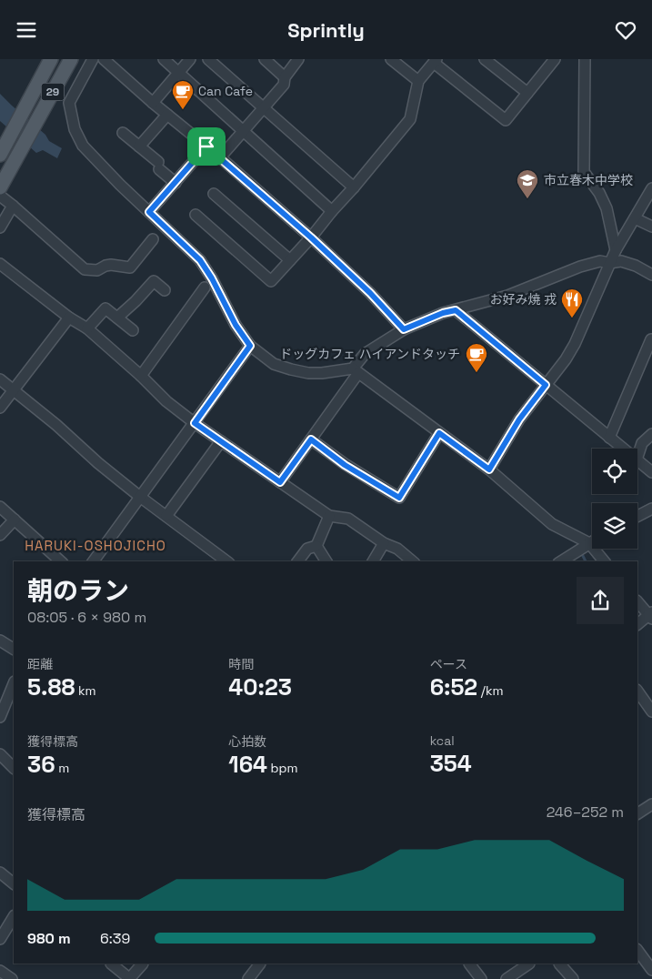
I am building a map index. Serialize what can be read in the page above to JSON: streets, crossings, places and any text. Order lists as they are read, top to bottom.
{
  "streets": {
    "main road": ["29"]
  },
  "districts": ["HARUKI-OSHOJICHO"],
  "places": {
    "cafe": ["Can Cafe", "ドッグカフェ ハイアンドタッチ"],
    "school or university": ["市立春木中学校"],
    "restaurant": ["お好み焼 戎"]
  },
  "page": {
    "header": "Sprintly",
    "heading": ["朝のラン", "08:05 · 6 × 980 m"],
    "stats": [
      ["距離", "5.88 km"],
      ["時間", "40:23"],
      ["ペース", "6:52 /km"],
      ["獲得標高", "36 m"],
      ["心拍数", "164 bpm"],
      ["kcal", "354"]
    ],
    "chart": ["獲得標高", "246–252 m"],
    "list": [
      {
        "name": "980 m",
        "note": "6:39"
      }
    ]
  }
}
